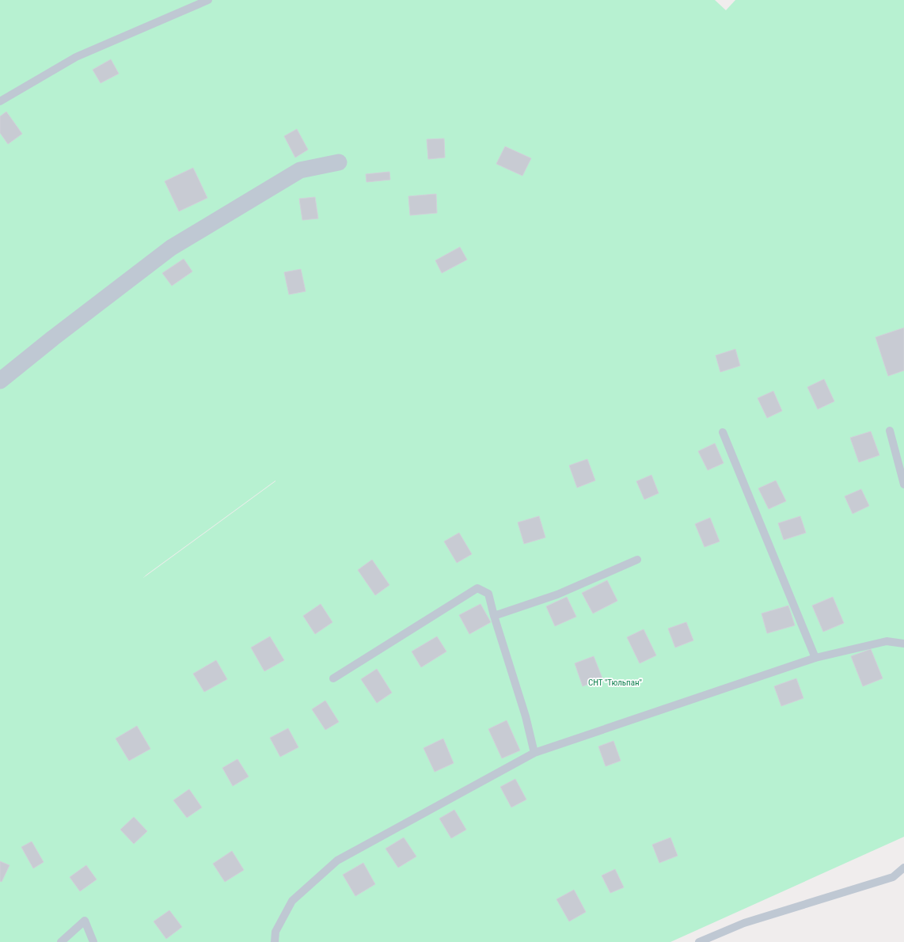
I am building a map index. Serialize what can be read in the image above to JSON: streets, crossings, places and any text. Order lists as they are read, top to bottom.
{
  "parks": ["СНТ \"Тюльпан\""]
}
